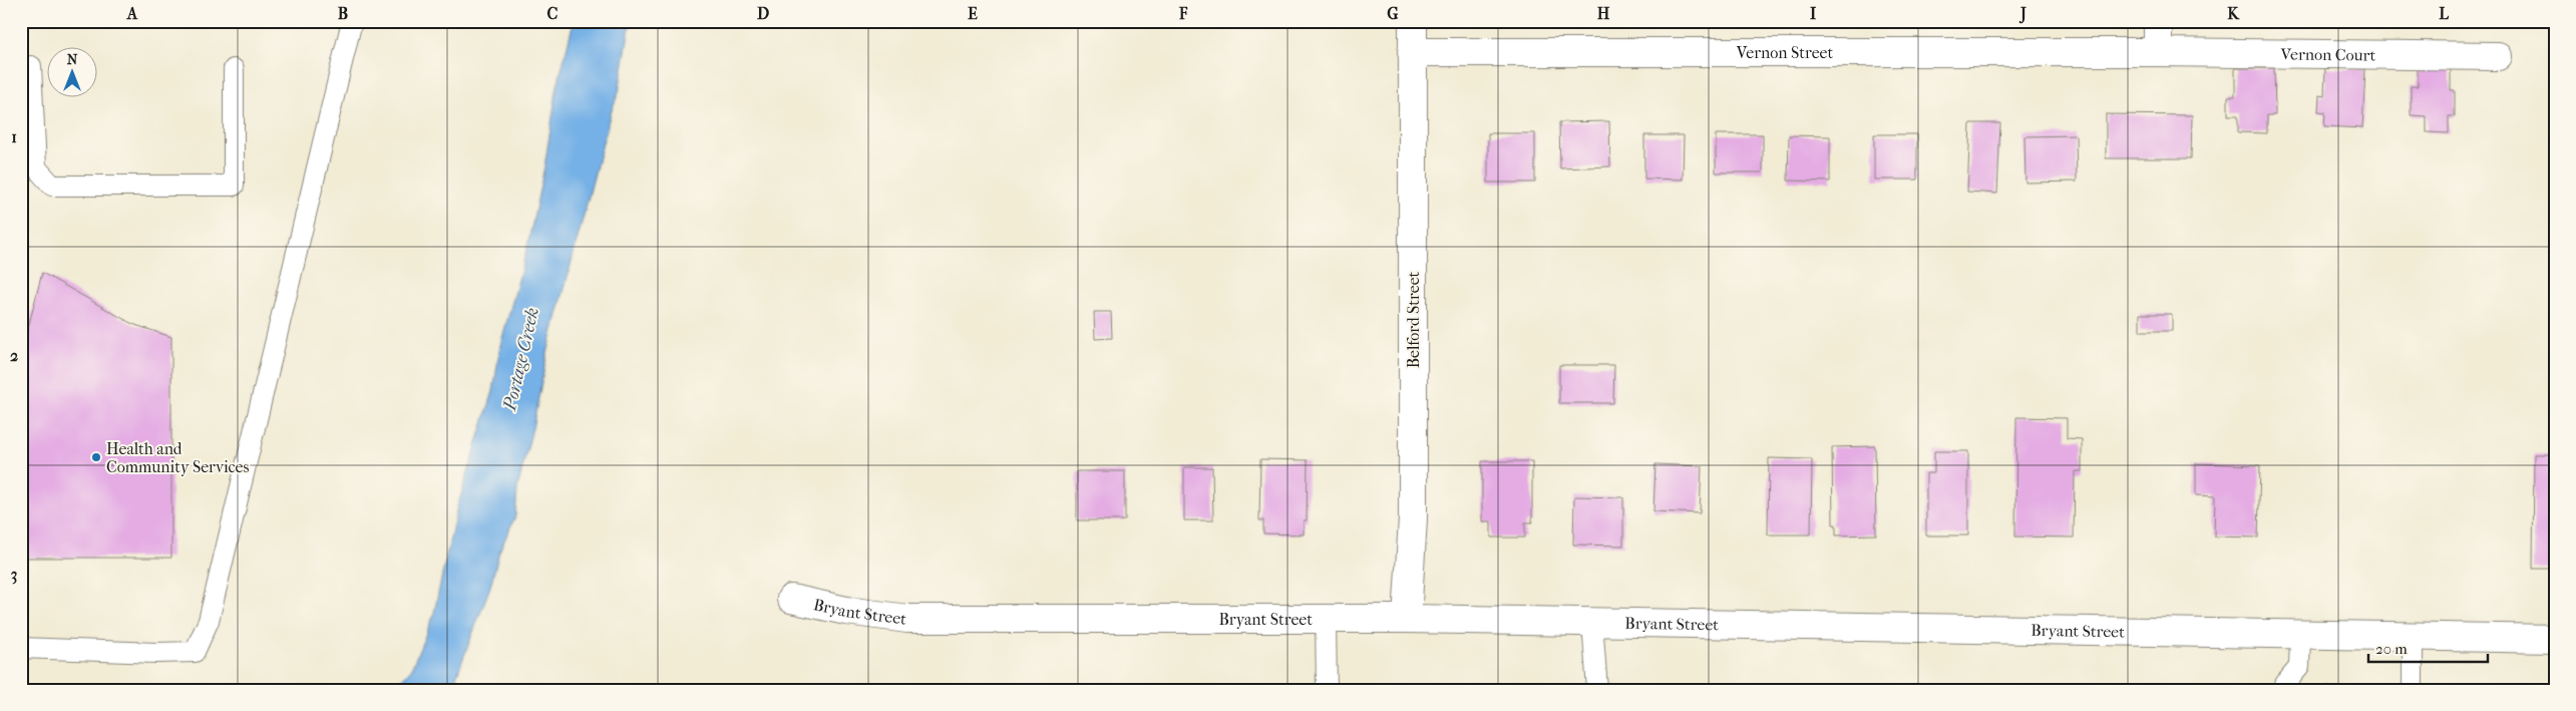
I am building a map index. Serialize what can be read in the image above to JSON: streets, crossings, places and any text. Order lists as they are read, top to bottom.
{
  "streets": {
    "street": [
      "Vernon Street",
      "Vernon Court",
      "Belford Street",
      "Bryant Street"
    ]
  },
  "crossings": [
    ["Vernon Street", "Vernon Court"],
    ["Vernon Street", "Belford Street"],
    ["Belford Street", "Bryant Street"]
  ],
  "water": ["Portage Creek"],
  "places": ["Health and Community Services"],
  "scale_bar": "20 m",
  "north": "top",
  "grid": {
    "columns": [
      "A",
      "B",
      "C",
      "D",
      "E",
      "F",
      "G",
      "H",
      "I",
      "J",
      "K",
      "L"
    ],
    "rows": ["1", "2", "3"]
  }
}
